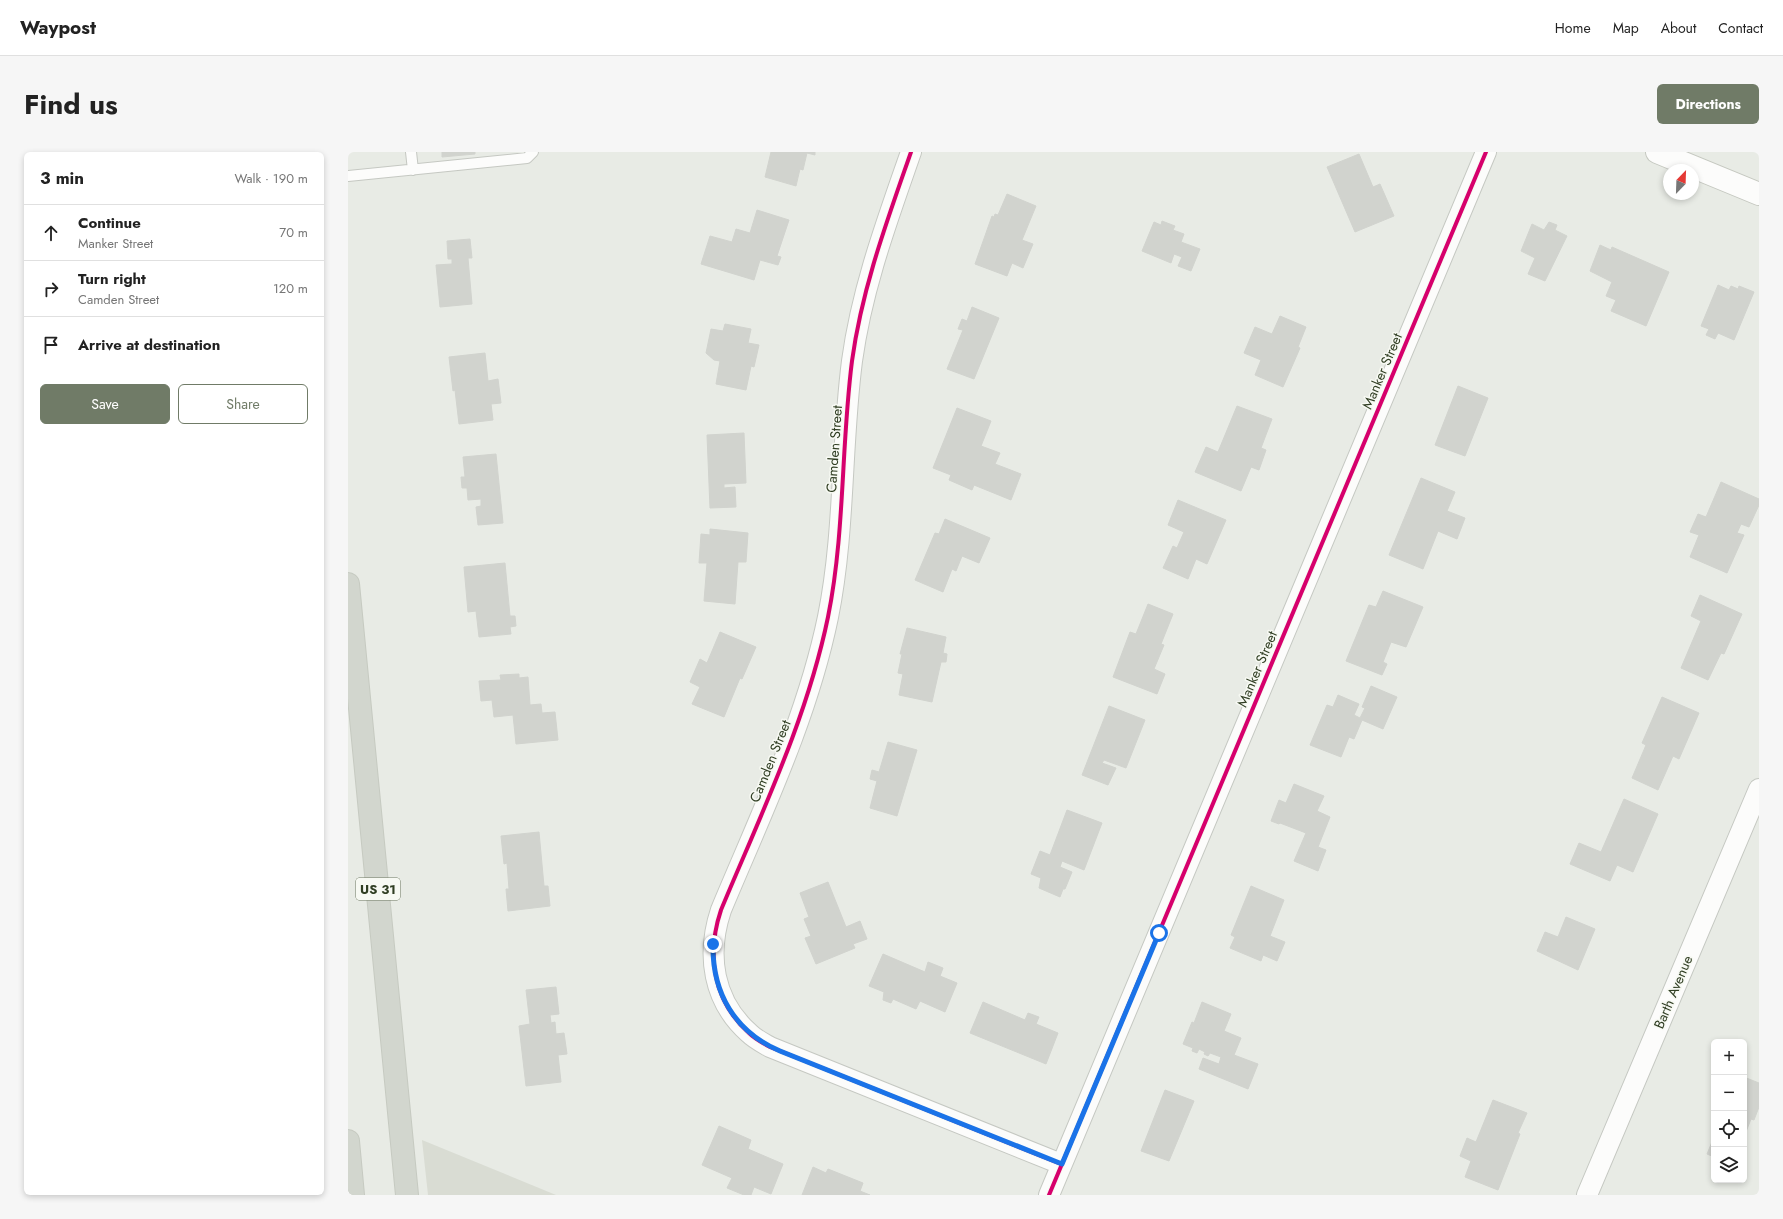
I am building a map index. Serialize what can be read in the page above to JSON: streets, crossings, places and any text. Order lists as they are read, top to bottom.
{
  "streets": {
    "main road": ["US 31"],
    "street": ["Manker Street", "Camden Street", "Barth Avenue"]
  },
  "crossings": [
    ["Manker Street", "Camden Street"]
  ],
  "north": "top right",
  "page": {
    "header": "Waypost",
    "nav": [
      "Home",
      "Map",
      "About",
      "Contact"
    ],
    "title": "Find us",
    "buttons": [
      "Directions",
      ["Save", "Share"]
    ],
    "heading": ["3 min", "Walk · 190 m"],
    "list": [
      ["Continue", "Manker Street", "70 m"],
      ["Turn right", "Camden Street", "120 m"],
      "Arrive at destination"
    ],
    "map_buttons": ["+", "−"]
  }
}
